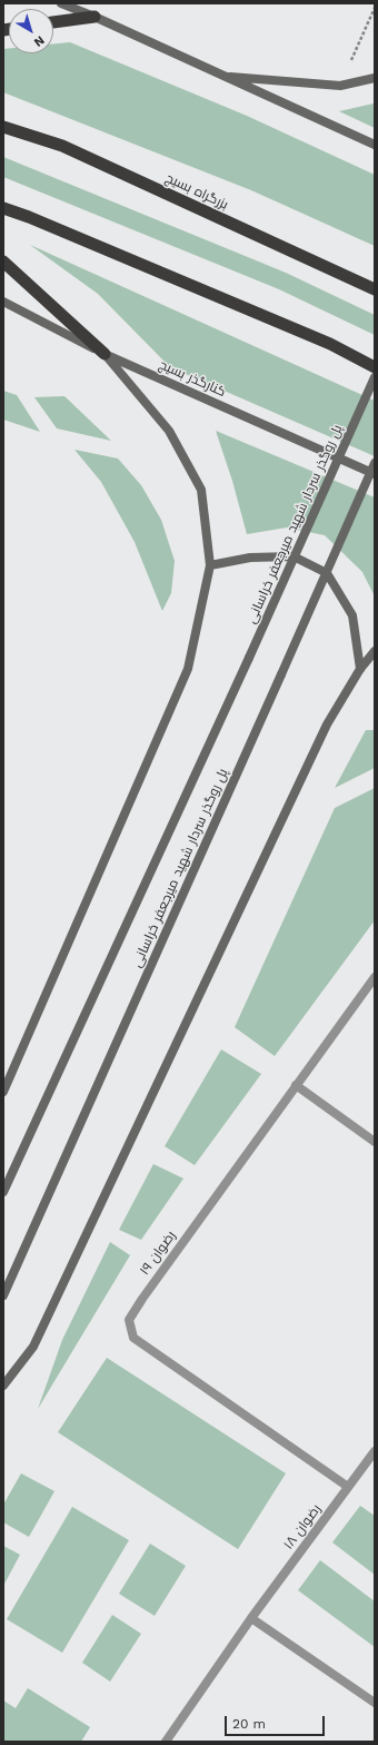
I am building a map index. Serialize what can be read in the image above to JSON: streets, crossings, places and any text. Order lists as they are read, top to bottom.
{
  "streets": {
    "highway": ["بزرگراه بسیج"],
    "main road": ["کنارگذر بسیج", "پل روگذر سردار شهید میرجعفر خراسانی"],
    "street": ["رضوان ۱۹", "رضوان ۱۸"]
  },
  "crossings": [
    ["رضوان ۱۹", "رضوان ۱۸"]
  ],
  "scale_bar": "20 m",
  "north": "bottom right"
}
